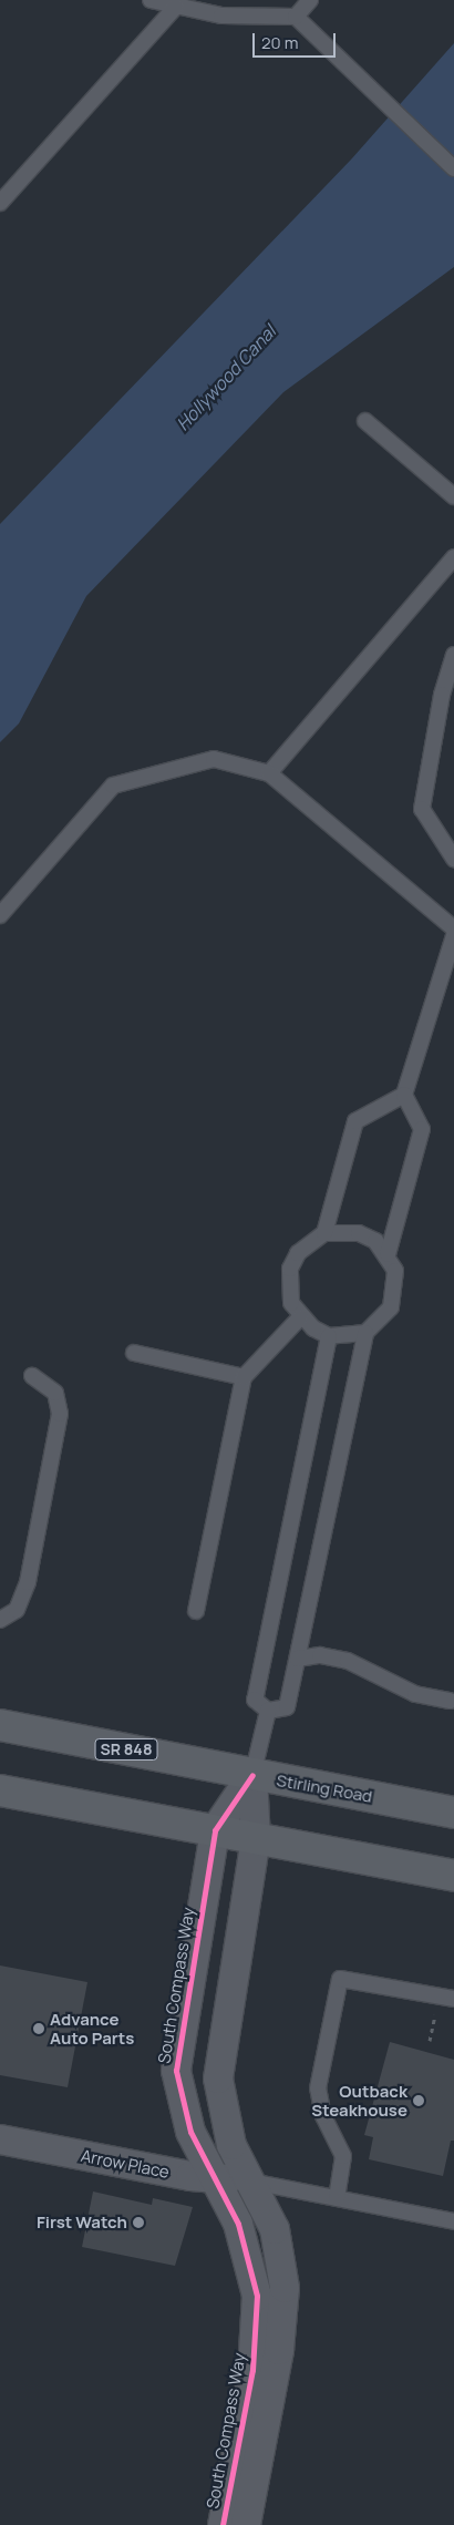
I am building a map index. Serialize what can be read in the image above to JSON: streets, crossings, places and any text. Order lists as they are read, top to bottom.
{
  "streets": {
    "main road": ["SR 848", "Stirling Road"],
    "street": ["South Compass Way", "Arrow Place"]
  },
  "crossings": [
    ["Stirling Road", "South Compass Way"],
    ["South Compass Way", "Arrow Place"]
  ],
  "water": ["Hollywood Canal"],
  "places": ["Advance Auto Parts", "Outback Steakhouse", "First Watch"],
  "scale_bar": "20 m"
}
